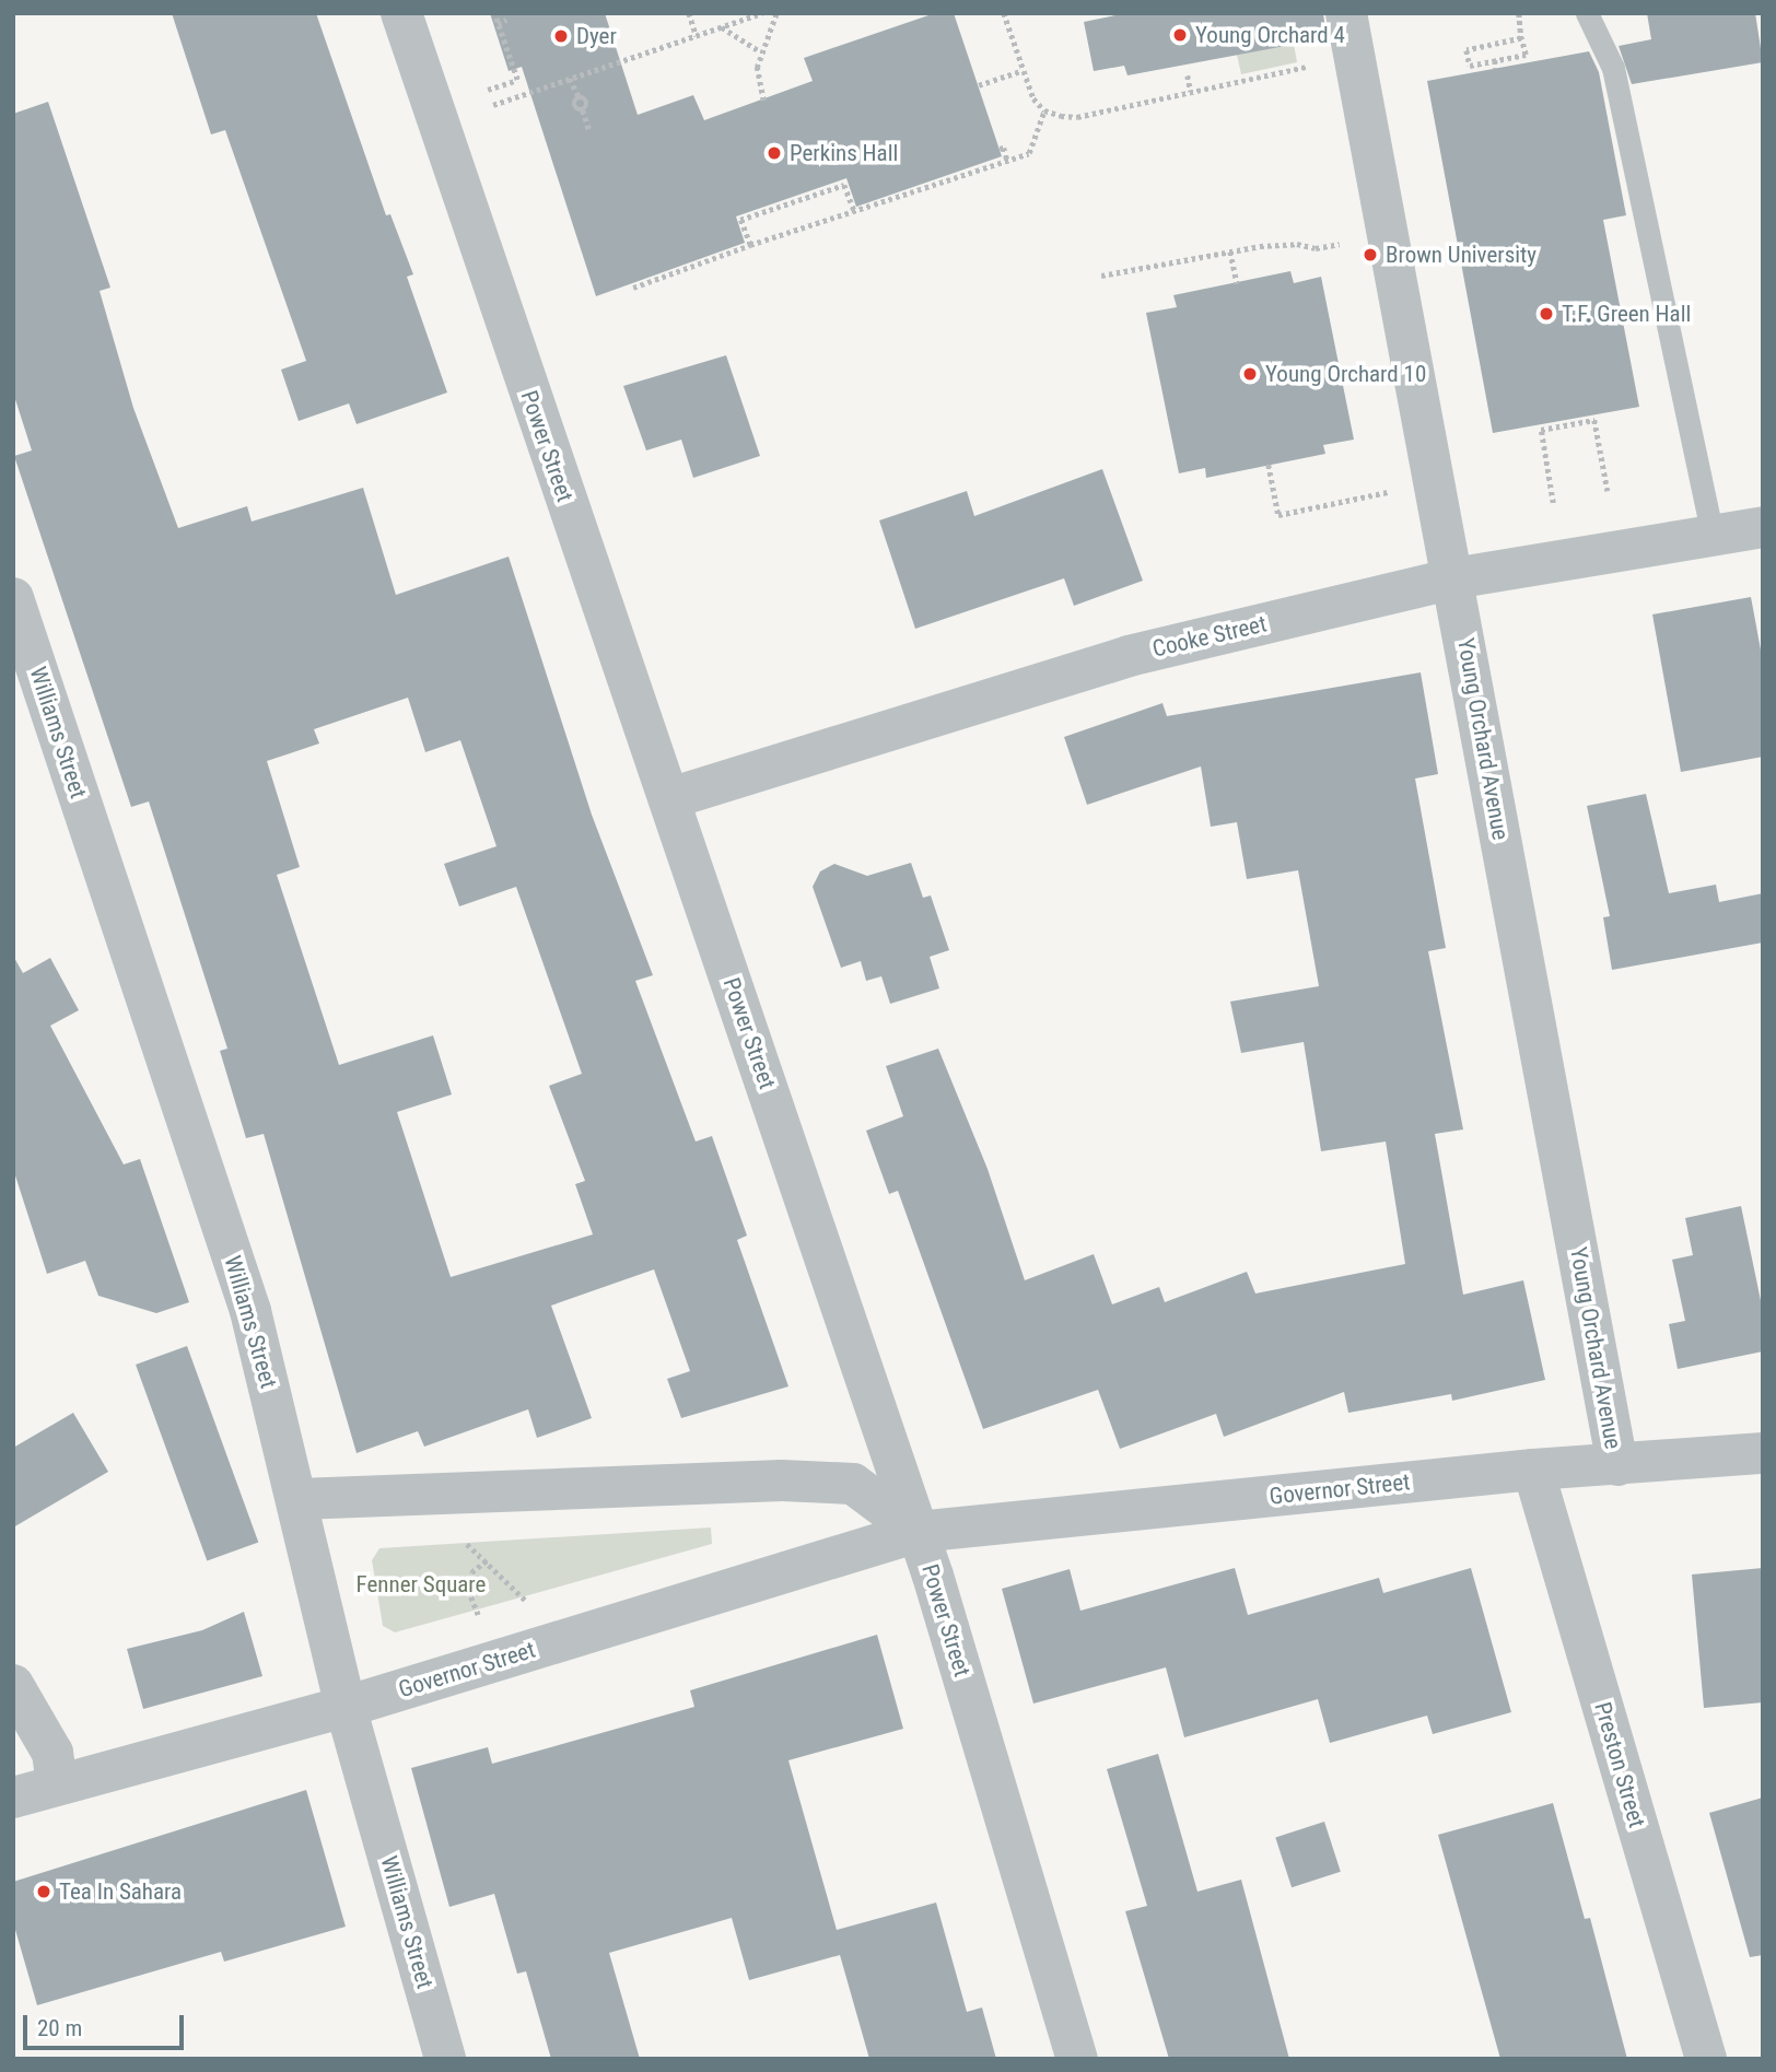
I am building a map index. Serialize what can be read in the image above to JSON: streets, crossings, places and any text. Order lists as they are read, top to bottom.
{
  "streets": {
    "street": [
      "Power Street",
      "Cooke Street",
      "Williams Street",
      "Young Orchard Avenue",
      "Governor Street",
      "Preston Street"
    ]
  },
  "crossings": [
    ["Power Street", "Cooke Street"],
    ["Power Street", "Governor Street"],
    ["Cooke Street", "Young Orchard Avenue"],
    ["Williams Street", "Governor Street"],
    ["Young Orchard Avenue", "Governor Street"],
    ["Governor Street", "Preston Street"]
  ],
  "parks": ["Fenner Square"],
  "places": [
    "Young Orchard 4",
    "Dyer",
    "Perkins Hall",
    "Brown University",
    "T.F. Green Hall",
    "Young Orchard 10",
    "Tea In Sahara"
  ],
  "scale_bar": "20 m"
}
